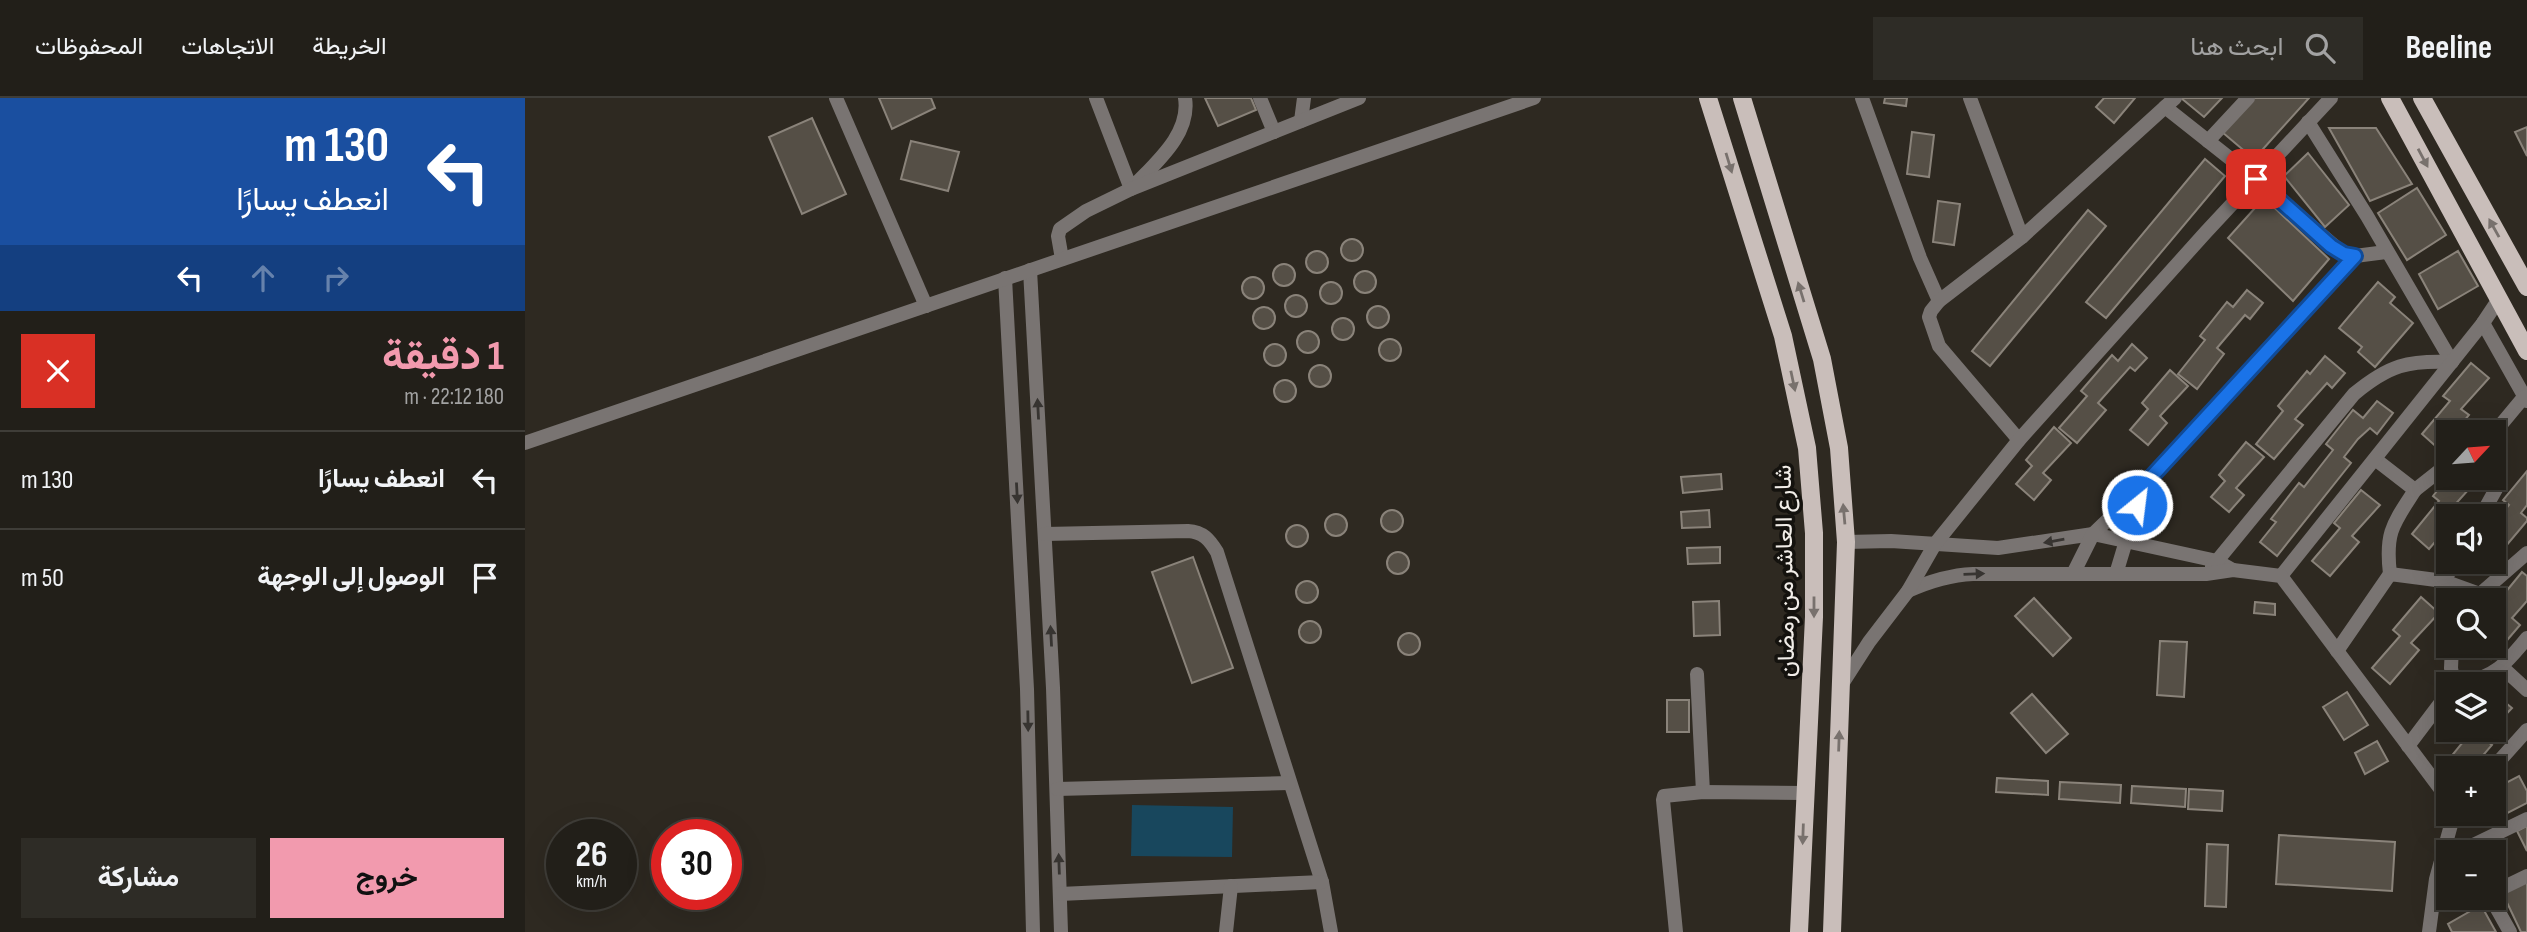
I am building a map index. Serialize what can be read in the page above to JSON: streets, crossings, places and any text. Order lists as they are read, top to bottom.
{
  "streets": {
    "main road": ["شارع العاشر من رمضان"]
  },
  "north": "top right",
  "page": {
    "header": "Beeline",
    "search": "ابحث هنا",
    "nav": ["الخريطة", "الاتجاهات", "المحفوظات"],
    "turn": ["130 m", "انعطف يسارًا"],
    "heading": ["1 دقيقة", "180 m · 22:12"],
    "map_buttons": ["+", "−"],
    "list": [
      {
        "name": "انعطف يسارًا",
        "value": "130 m"
      },
      {
        "name": "الوصول إلى الوجهة",
        "value": "50 m"
      }
    ],
    "speed": "26 km/h",
    "limit": "30",
    "buttons": ["خروج", "مشاركة"]
  }
}
